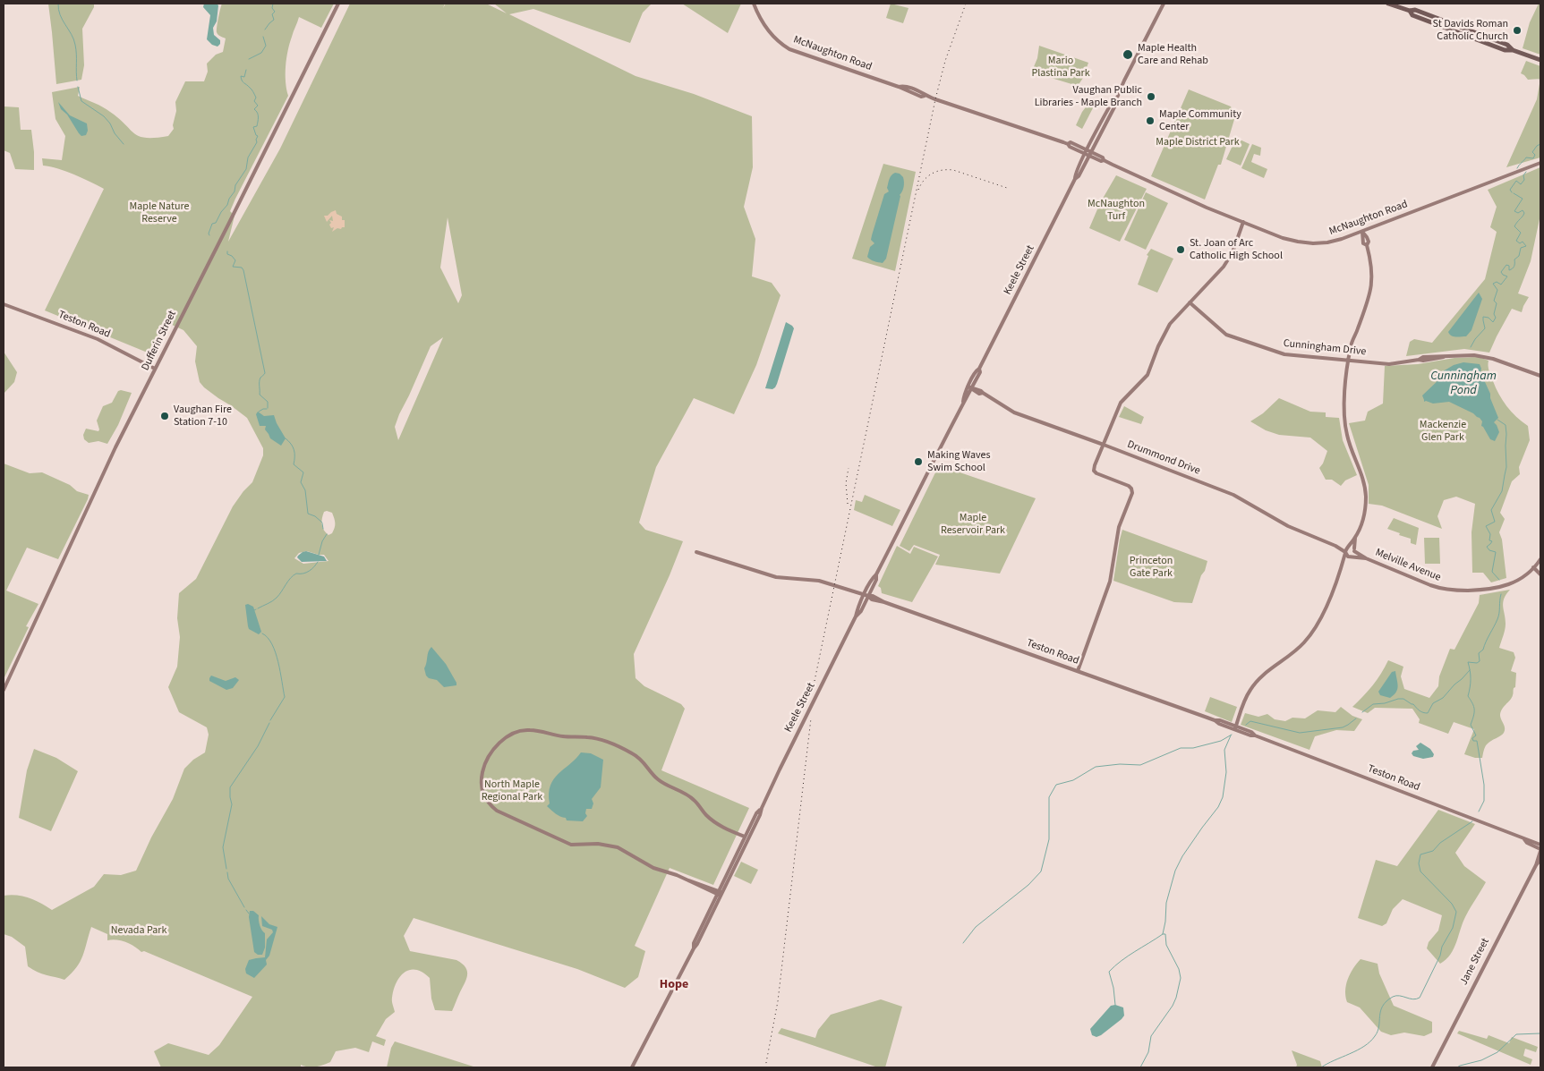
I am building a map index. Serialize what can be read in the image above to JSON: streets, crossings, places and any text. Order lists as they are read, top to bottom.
{
  "streets": {
    "street": [
      "McNaughton Road",
      "Keele Street",
      "Teston Road",
      "Dufferin Street",
      "Cunningham Drive",
      "Drummond Drive",
      "Melville Avenue",
      "Jane Street"
    ]
  },
  "crossings": [
    ["McNaughton Road", "Keele Street"],
    ["Keele Street", "Teston Road"],
    ["Keele Street", "Drummond Drive"],
    ["Teston Road", "Dufferin Street"],
    ["Teston Road", "Jane Street"],
    ["Drummond Drive", "Melville Avenue"]
  ],
  "districts": ["Hope"],
  "water": ["Cunningham Pond"],
  "parks": [
    "Mario Plastina Park",
    "Maple District Park",
    "McNaughton Turf",
    "Maple Nature Reserve",
    "Mackenzie Glen Park",
    "Maple Reservoir Park",
    "Princeton Gate Park",
    "North Maple Regional Park",
    "Nevada Park"
  ],
  "places": [
    "St Davids Roman Catholic Church",
    "Maple Health Care and Rehab",
    "Vaughan Public Libraries - Maple Branch",
    "Maple Community Center",
    "St. Joan of Arc Catholic High School",
    "Vaughan Fire Station 7-10",
    "Making Waves Swim School"
  ]
}
